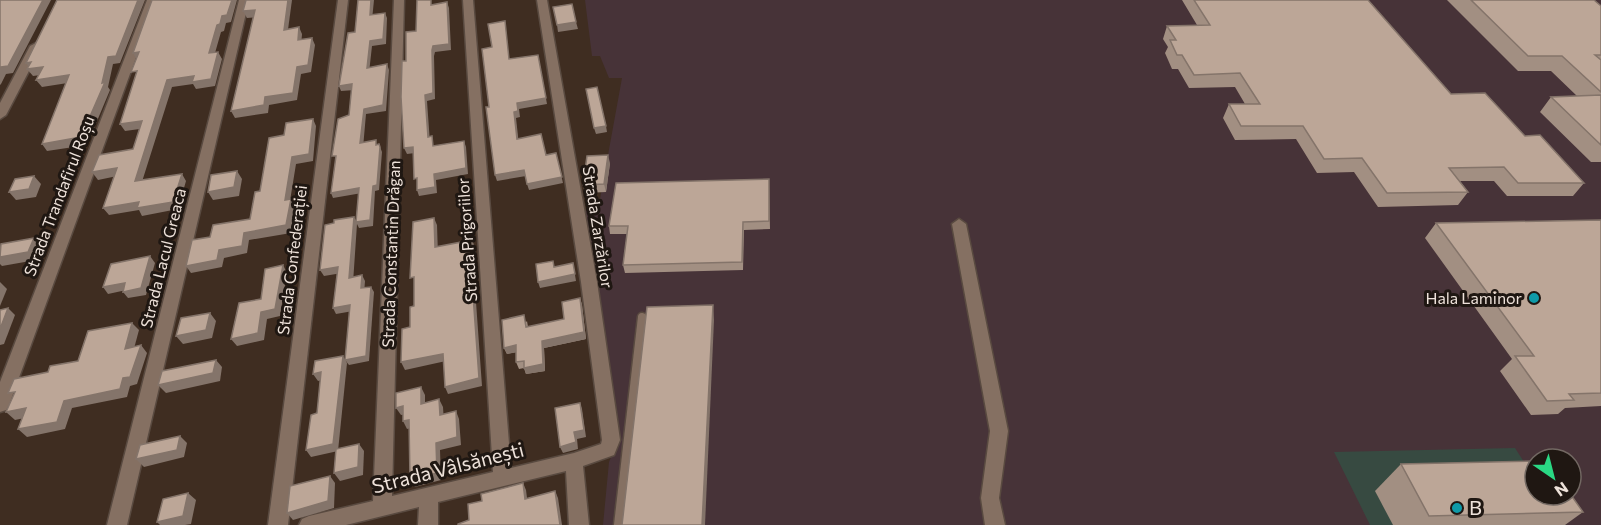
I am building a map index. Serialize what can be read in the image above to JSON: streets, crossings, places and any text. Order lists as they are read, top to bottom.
{
  "streets": {
    "street": [
      "Strada Trandafirul Roșu",
      "Strada Zarzărilor",
      "Strada Prigoriilor",
      "Strada Constantin Drăgan",
      "Strada Lacul Greaca",
      "Strada Confederației",
      "Strada Vâlsănești"
    ]
  },
  "crossings": [
    ["Strada Zarzărilor", "Strada Vâlsănești"],
    ["Strada Prigoriilor", "Strada Vâlsănești"],
    ["Strada Constantin Drăgan", "Strada Vâlsănești"]
  ],
  "places": ["Hala Laminor", "B"],
  "north": "bottom right"
}
